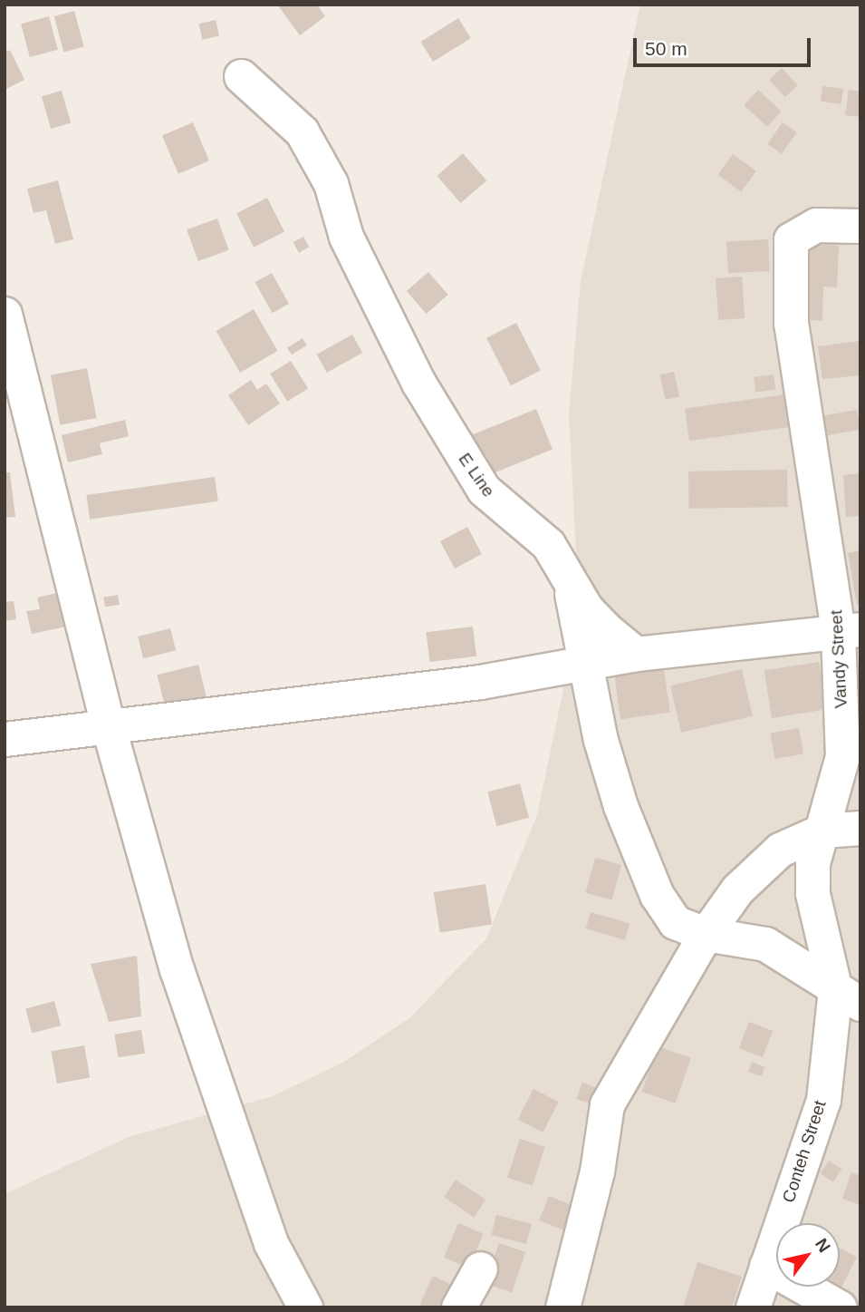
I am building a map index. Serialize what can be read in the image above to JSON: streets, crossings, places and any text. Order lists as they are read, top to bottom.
{
  "streets": {
    "street": ["E Line", "Vandy Street", "Conteh Street"]
  },
  "crossings": [
    ["Vandy Street", "Conteh Street"]
  ],
  "scale_bar": "50 m",
  "north": "top right"
}
